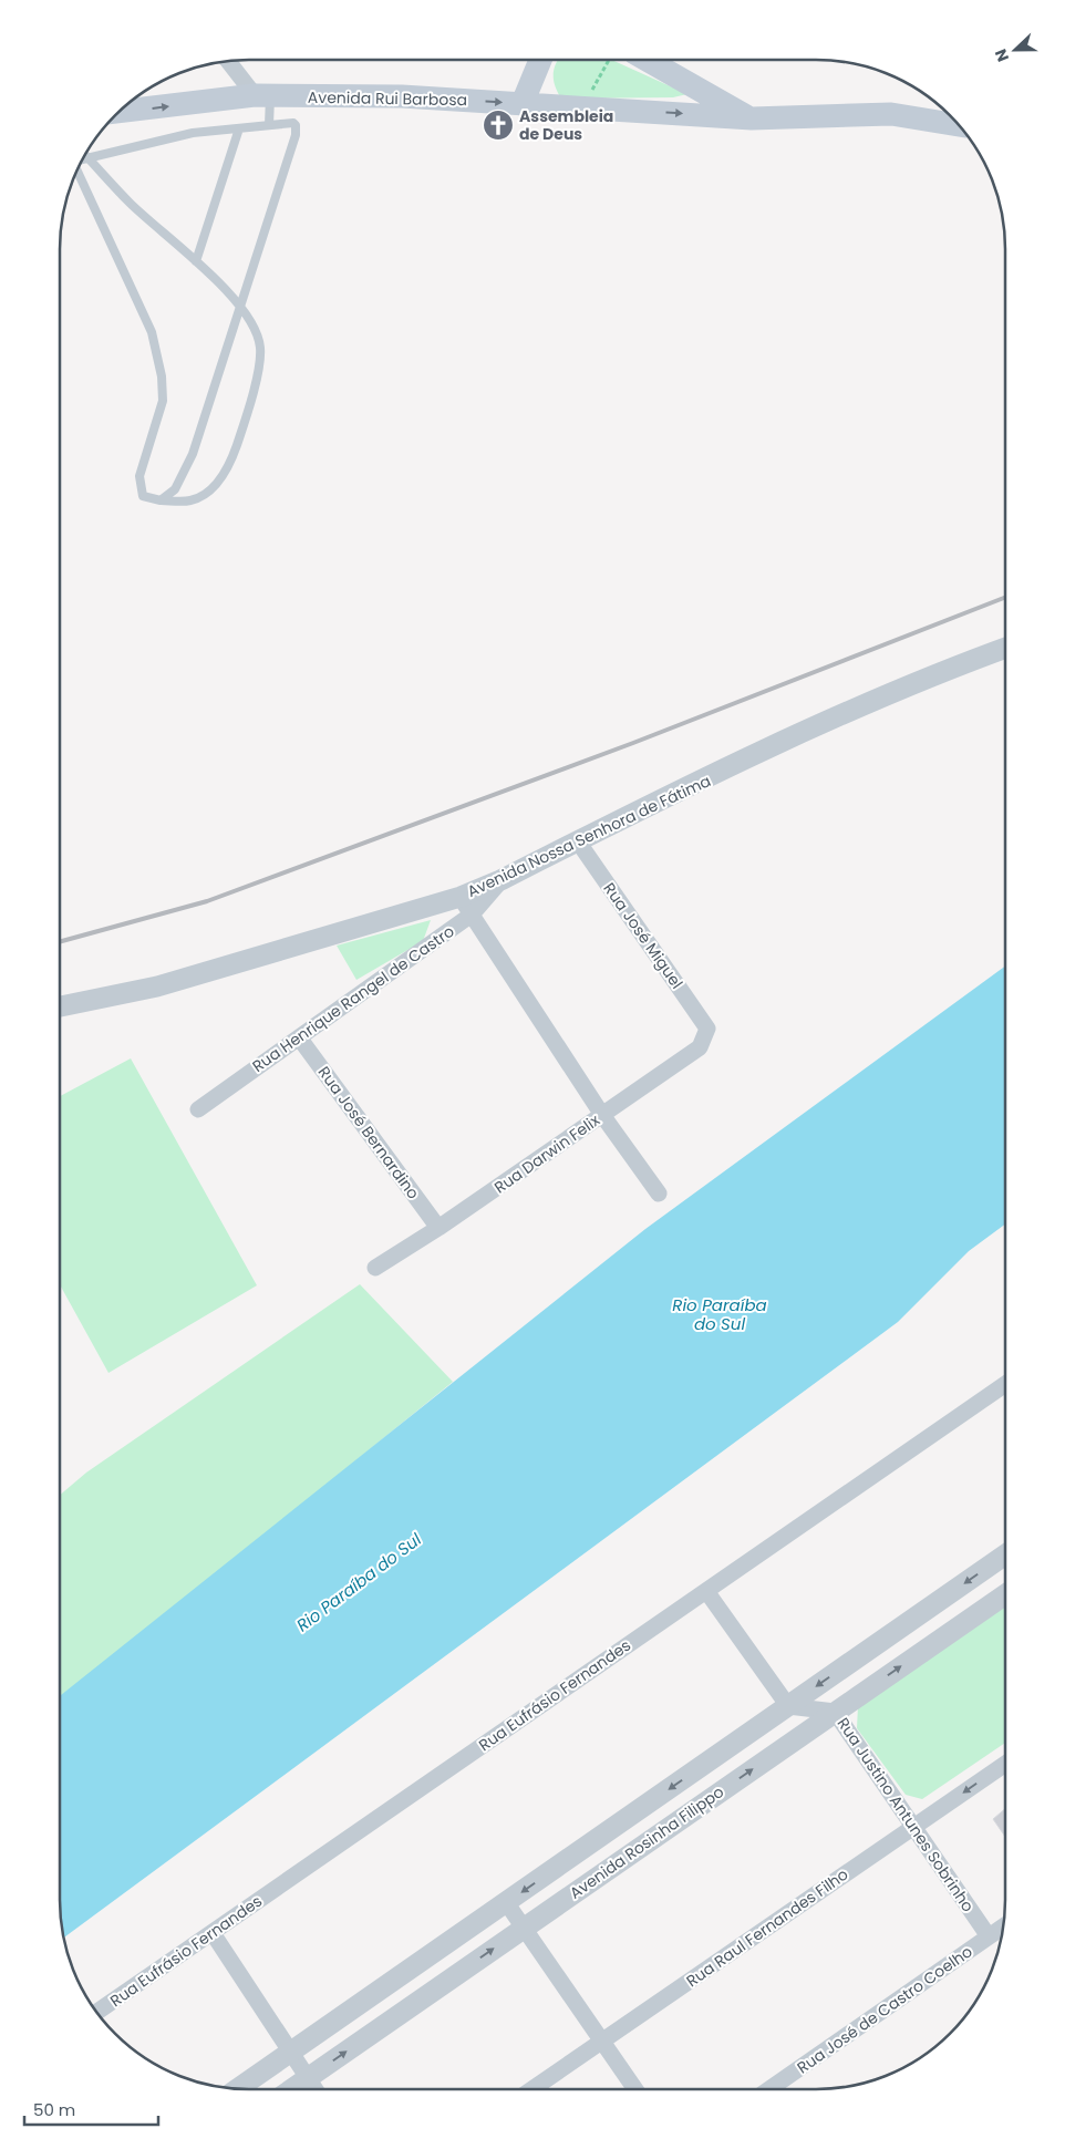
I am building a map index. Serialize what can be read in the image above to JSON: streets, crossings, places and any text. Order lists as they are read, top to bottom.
{
  "streets": {
    "main road": ["Avenida Rui Barbosa"],
    "street": [
      "Avenida Nossa Senhora de Fátima",
      "Rua José Miguel",
      "Rua Henrique Rangel de Castro",
      "Rua José Bernardino",
      "Rua Darwin Felix",
      "Rua Eufrásio Fernandes",
      "Rua Justino Antunes Sobrinho",
      "Avenida Rosinha Filippo",
      "Rua Raul Fernandes Filho",
      "Rua José de Castro Coelho"
    ]
  },
  "crossings": [
    ["Avenida Nossa Senhora de Fátima", "Rua José Miguel"],
    ["Avenida Nossa Senhora de Fátima", "Rua Henrique Rangel de Castro"],
    ["Rua José Miguel", "Rua Darwin Felix"],
    ["Rua Henrique Rangel de Castro", "Rua José Bernardino"],
    ["Rua José Bernardino", "Rua Darwin Felix"],
    ["Rua Justino Antunes Sobrinho", "Avenida Rosinha Filippo"],
    ["Rua Justino Antunes Sobrinho", "Rua Raul Fernandes Filho"],
    ["Rua Justino Antunes Sobrinho", "Rua José de Castro Coelho"]
  ],
  "one_way": ["Avenida Rui Barbosa"],
  "water": ["Rio Paraíba do Sul"],
  "places": {
    "church": ["Assembleia de Deus"]
  },
  "scale_bar": "50 m",
  "north": "left"
}
